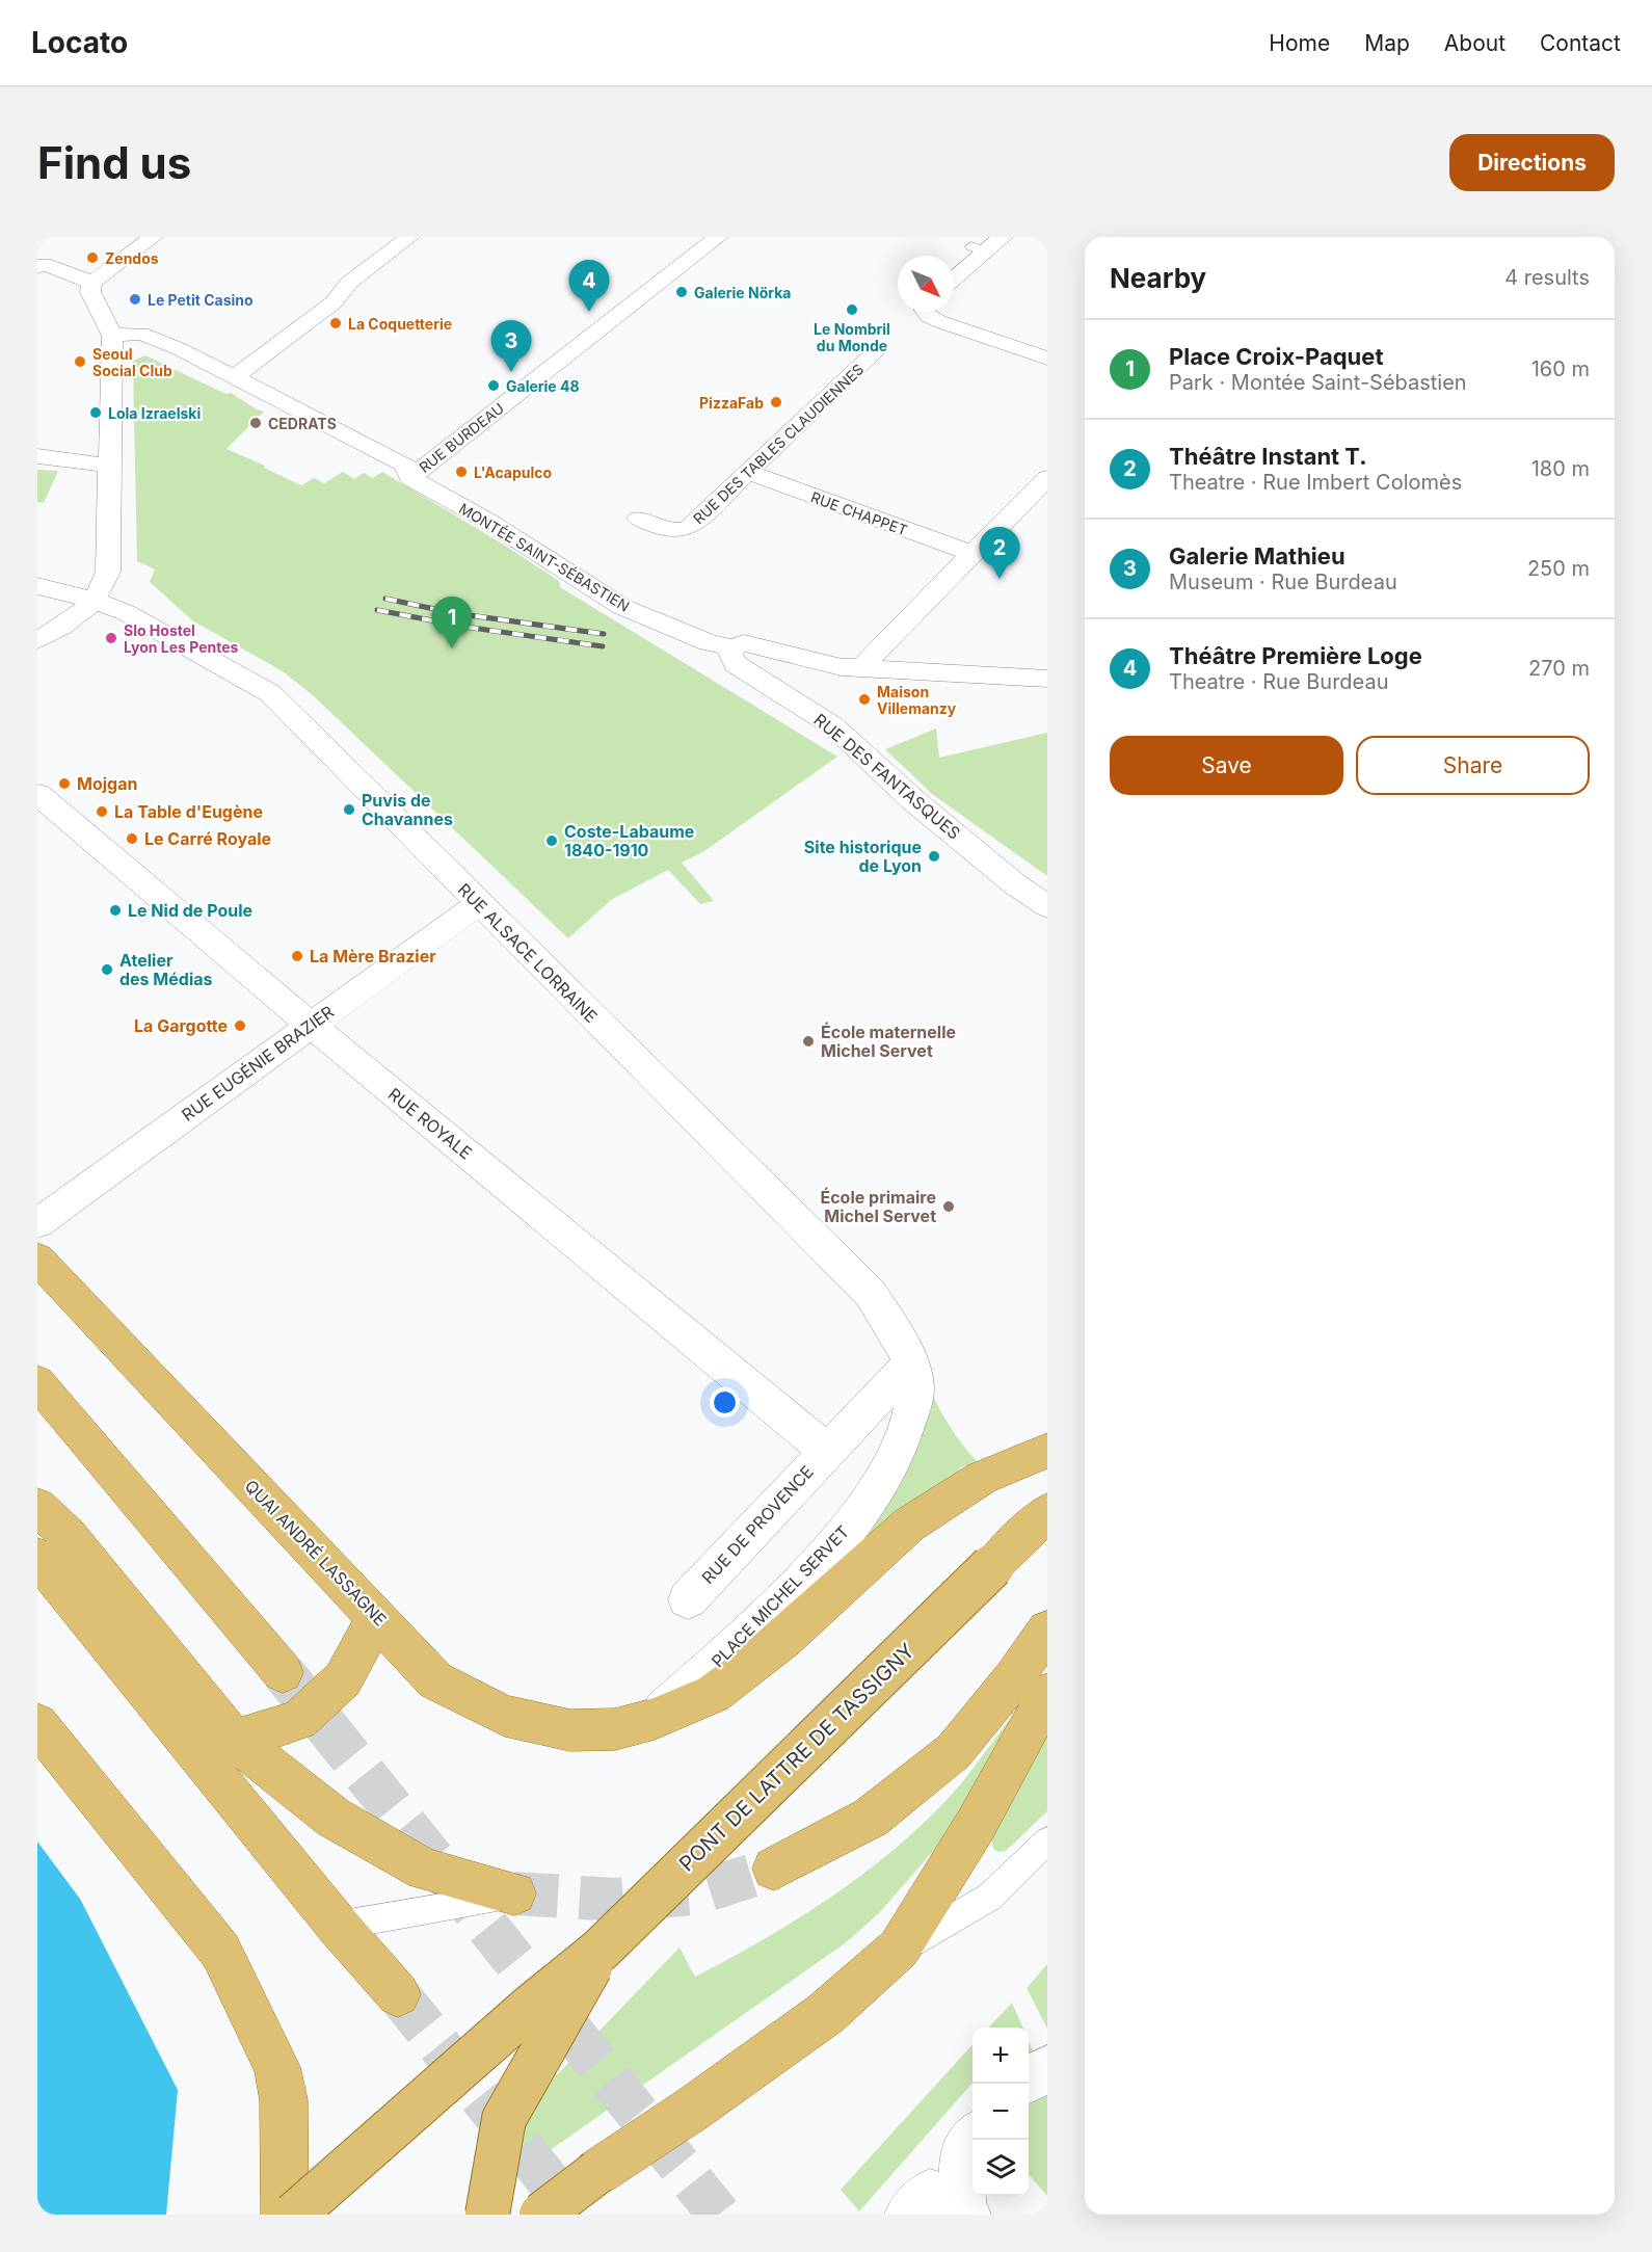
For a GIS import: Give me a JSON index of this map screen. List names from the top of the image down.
{
  "streets": {
    "main road": ["QUAI ANDRÉ LASSAGNE", "PONT DE LATTRE DE TASSIGNY"],
    "street": [
      "RUE BURDEAU",
      "RUE DES TABLES CLAUDIENNES",
      "RUE CHAPPET",
      "MONTÉE SAINT-SÉBASTIEN",
      "RUE DES FANTASQUES",
      "RUE ALSACE LORRAINE",
      "RUE EUGÉNIE BRAZIER",
      "RUE ROYALE",
      "RUE DE PROVENCE",
      "PLACE MICHEL SERVET"
    ]
  },
  "crossings": [
    ["RUE BURDEAU", "MONTÉE SAINT-SÉBASTIEN"],
    ["RUE DES TABLES CLAUDIENNES", "RUE CHAPPET"],
    ["MONTÉE SAINT-SÉBASTIEN", "RUE DES FANTASQUES"],
    ["RUE ALSACE LORRAINE", "RUE EUGÉNIE BRAZIER"],
    ["RUE ALSACE LORRAINE", "PLACE MICHEL SERVET"],
    ["RUE EUGÉNIE BRAZIER", "RUE ROYALE"],
    ["RUE ROYALE", "RUE DE PROVENCE"],
    ["QUAI ANDRÉ LASSAGNE", "PLACE MICHEL SERVET"]
  ],
  "places": [
    "Zendos",
    "Galerie Nörka",
    "Le Petit Casino",
    "Le Nombril du Monde",
    "La Coquetterie",
    "Seoul Social Club",
    "Galerie 48",
    "PizzaFab",
    "Lola Izraelski",
    "CEDRATS",
    "L'Acapulco",
    "Slo Hostel Lyon Les Pentes",
    "Maison Villemanzy",
    "Mojgan",
    "Puvis de Chavannes",
    "La Table d'Eugène",
    "Le Carré Royale",
    "Coste-Labaume 1840-1910",
    "Site historique de Lyon",
    "Le Nid de Poule",
    "La Mère Brazier",
    "Atelier des Médias",
    "La Gargotte",
    "École maternelle Michel Servet",
    "École primaire Michel Servet"
  ],
  "north": "bottom right",
  "page": {
    "header": "Locato",
    "nav": [
      "Home",
      "Map",
      "About",
      "Contact"
    ],
    "buttons": [
      "Directions",
      ["Save", "Share"]
    ],
    "title": "Find us",
    "heading": ["Nearby", "4 results"],
    "pins": [
      "4",
      "3",
      "2",
      "1"
    ],
    "list": [
      {
        "mark": "1",
        "name": "Place Croix-Paquet",
        "note": "Park · Montée Saint-Sébastien",
        "value": "160 m"
      },
      {
        "mark": "2",
        "name": "Théâtre Instant T.",
        "note": "Theatre · Rue Imbert Colomès",
        "value": "180 m"
      },
      {
        "mark": "3",
        "name": "Galerie Mathieu",
        "note": "Museum · Rue Burdeau",
        "value": "250 m"
      },
      {
        "mark": "4",
        "name": "Théâtre Première Loge",
        "note": "Theatre · Rue Burdeau",
        "value": "270 m"
      }
    ],
    "map_buttons": ["+", "−"]
  }
}
